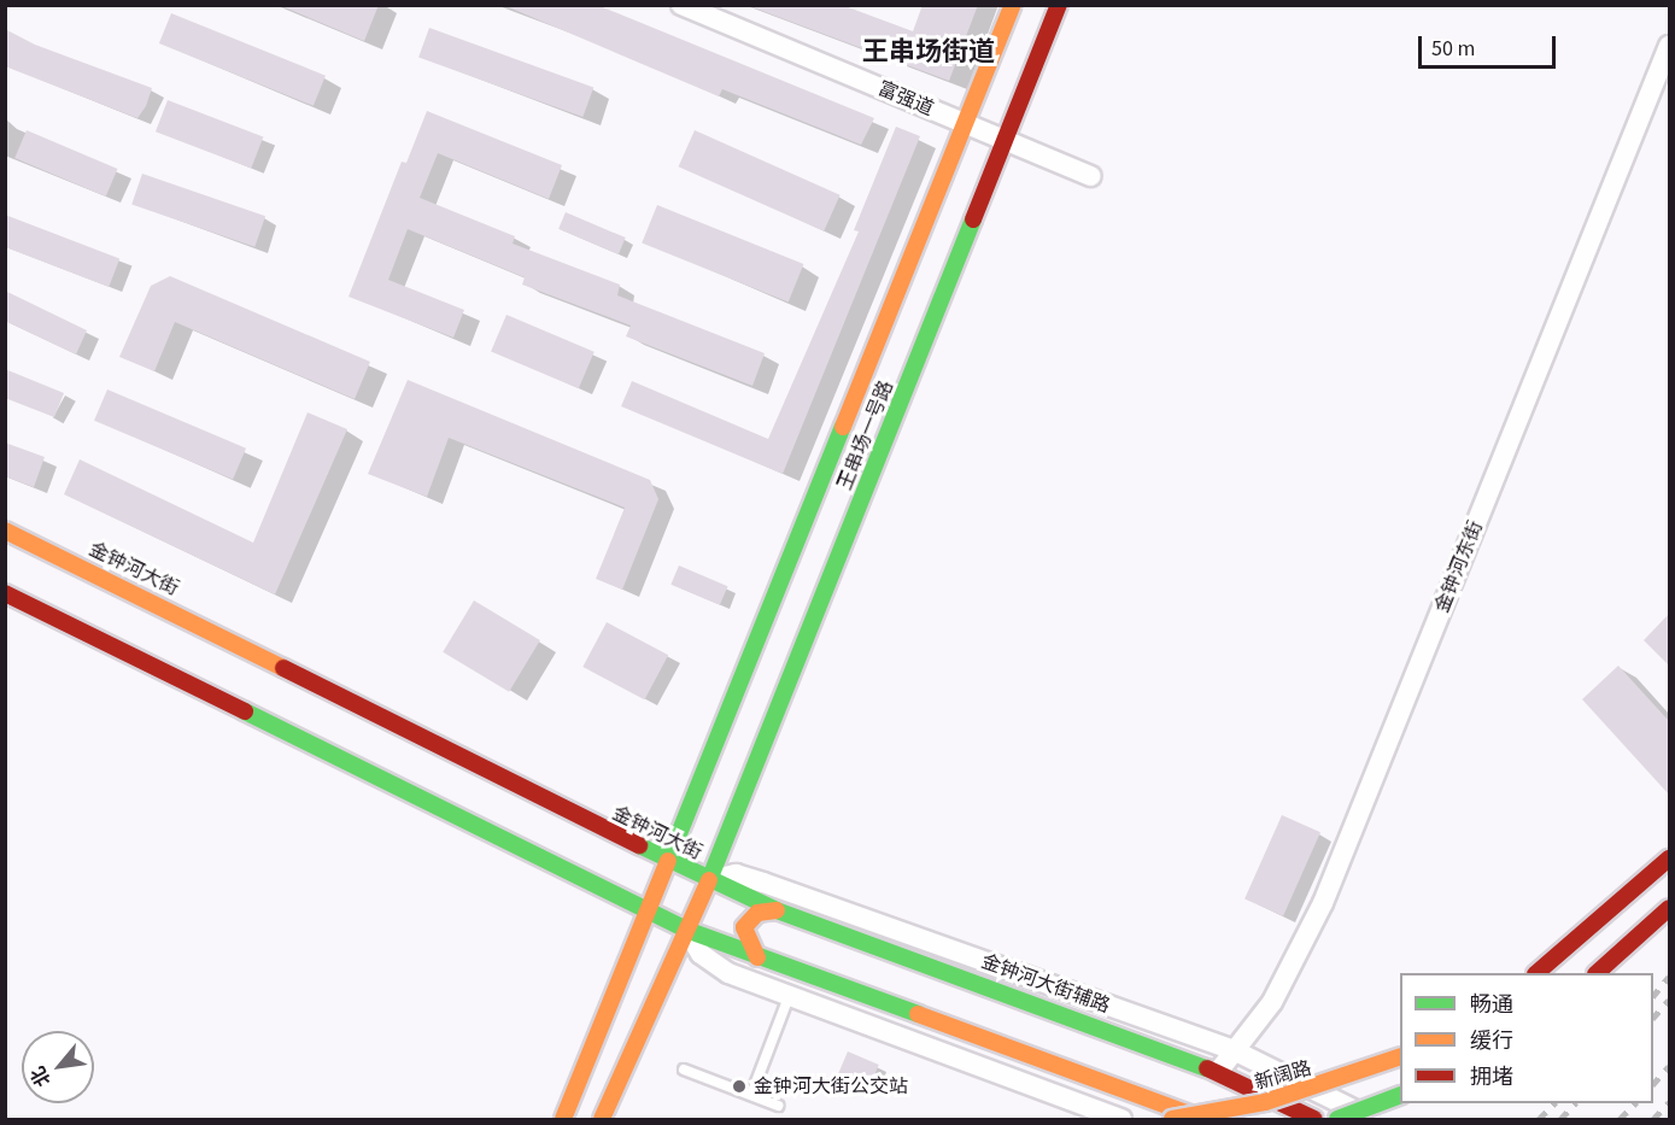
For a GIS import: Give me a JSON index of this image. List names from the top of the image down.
{
  "streets": {
    "main road": ["王串场一号路", "金钟河大街", "新阔路"],
    "street": ["富强道", "金钟河东街", "金钟河大街辅路"]
  },
  "crossings": [
    ["富强道", "王串场一号路"],
    ["王串场一号路", "金钟河大街"],
    ["王串场一号路", "金钟河大街辅路"],
    ["金钟河东街", "金钟河大街"],
    ["金钟河东街", "金钟河大街辅路"],
    ["金钟河大街", "金钟河大街辅路"]
  ],
  "districts": ["王串场街道"],
  "places": ["金钟河大街公交站"],
  "legend": ["畅通", "缓行", "拥堵"],
  "scale_bar": "50 m",
  "north": "bottom left"
}
